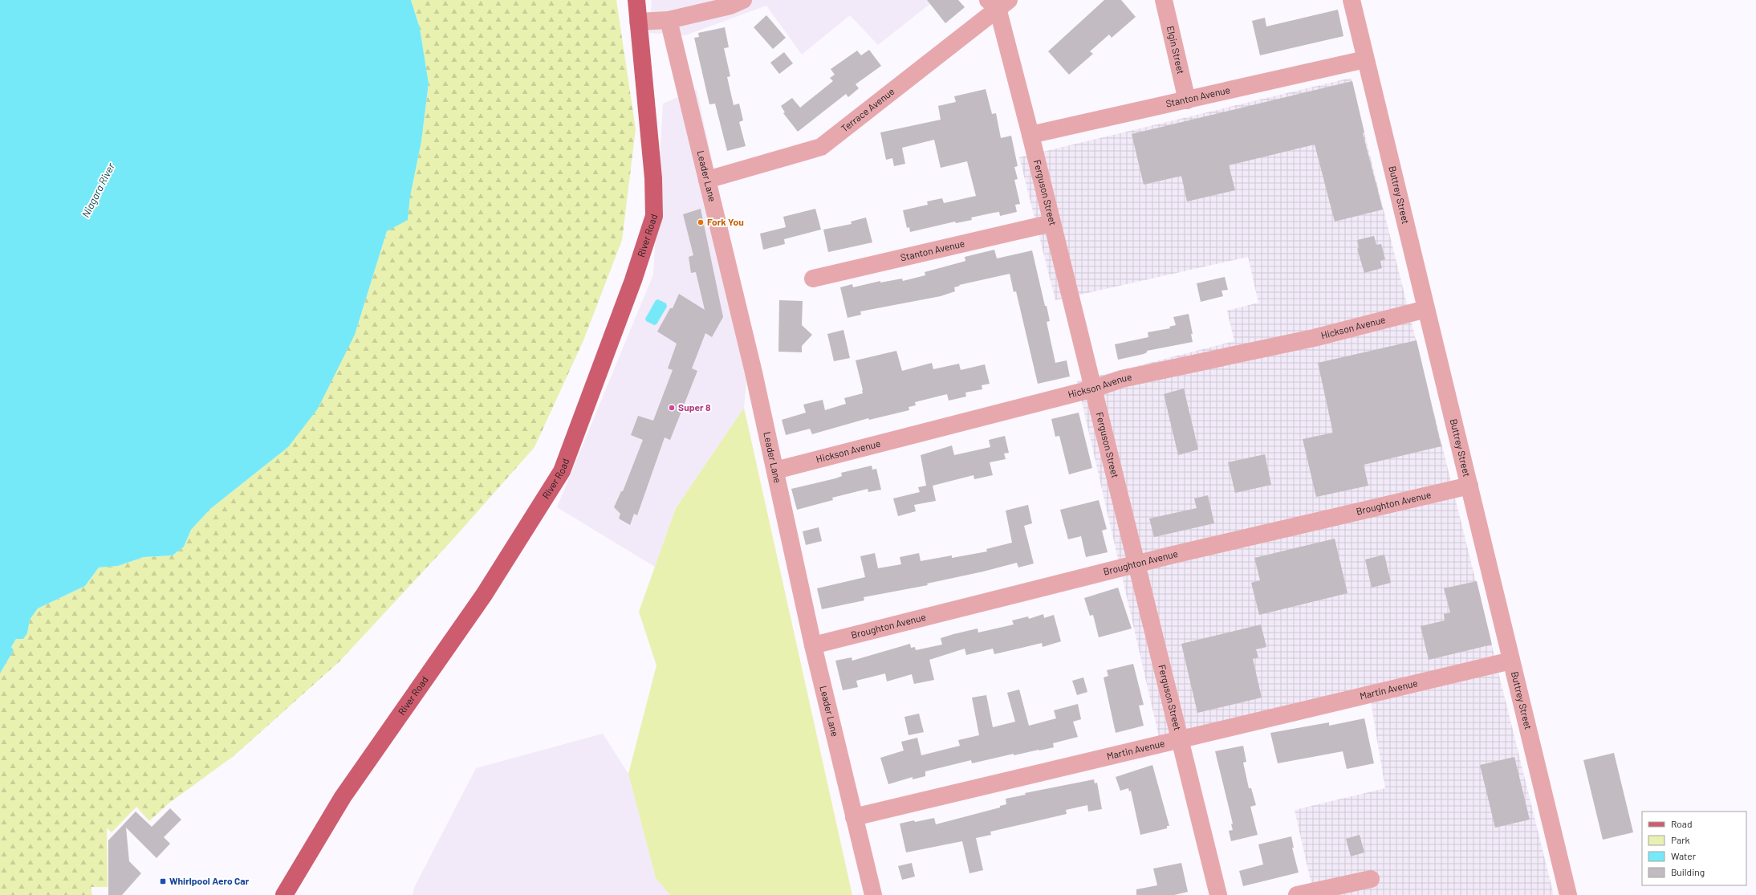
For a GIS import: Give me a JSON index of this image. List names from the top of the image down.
{
  "streets": {
    "main road": ["River Road"],
    "street": [
      "Elgin Street",
      "Stanton Avenue",
      "Terrace Avenue",
      "Leader Lane",
      "Ferguson Street",
      "Buttrey Street",
      "Hickson Avenue",
      "Broughton Avenue",
      "Martin Avenue"
    ]
  },
  "crossings": [
    ["Elgin Street", "Stanton Avenue"],
    ["Stanton Avenue", "Ferguson Street"],
    ["Stanton Avenue", "Buttrey Street"],
    ["Terrace Avenue", "Leader Lane"],
    ["Terrace Avenue", "Ferguson Street"],
    ["Leader Lane", "Hickson Avenue"],
    ["Leader Lane", "Broughton Avenue"],
    ["Leader Lane", "Martin Avenue"],
    ["Ferguson Street", "Hickson Avenue"],
    ["Ferguson Street", "Broughton Avenue"],
    ["Ferguson Street", "Martin Avenue"],
    ["Buttrey Street", "Hickson Avenue"],
    ["Buttrey Street", "Broughton Avenue"],
    ["Buttrey Street", "Martin Avenue"]
  ],
  "water": ["Niagara River"],
  "places": {
    "other": ["Fork You", "Super 8"],
    "transit": ["Whirlpool Aero Car"]
  },
  "legend": [
    "Road",
    "Park",
    "Water",
    "Building"
  ]
}
